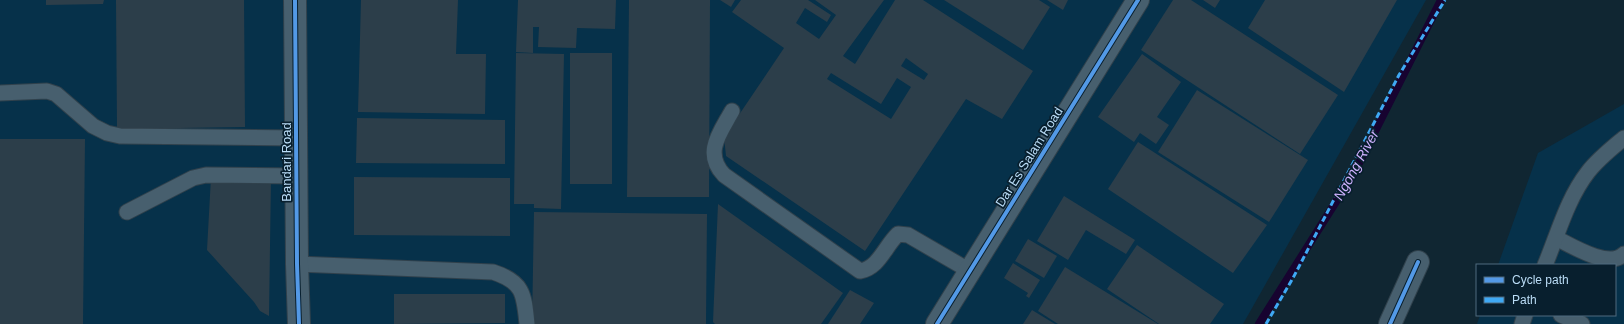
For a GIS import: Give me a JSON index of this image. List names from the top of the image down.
{
  "streets": {
    "street": ["Dar Es Salam Road", "Bandari Road"]
  },
  "water": ["Ngong River"],
  "legend": ["Cycle path", "Path"]
}
